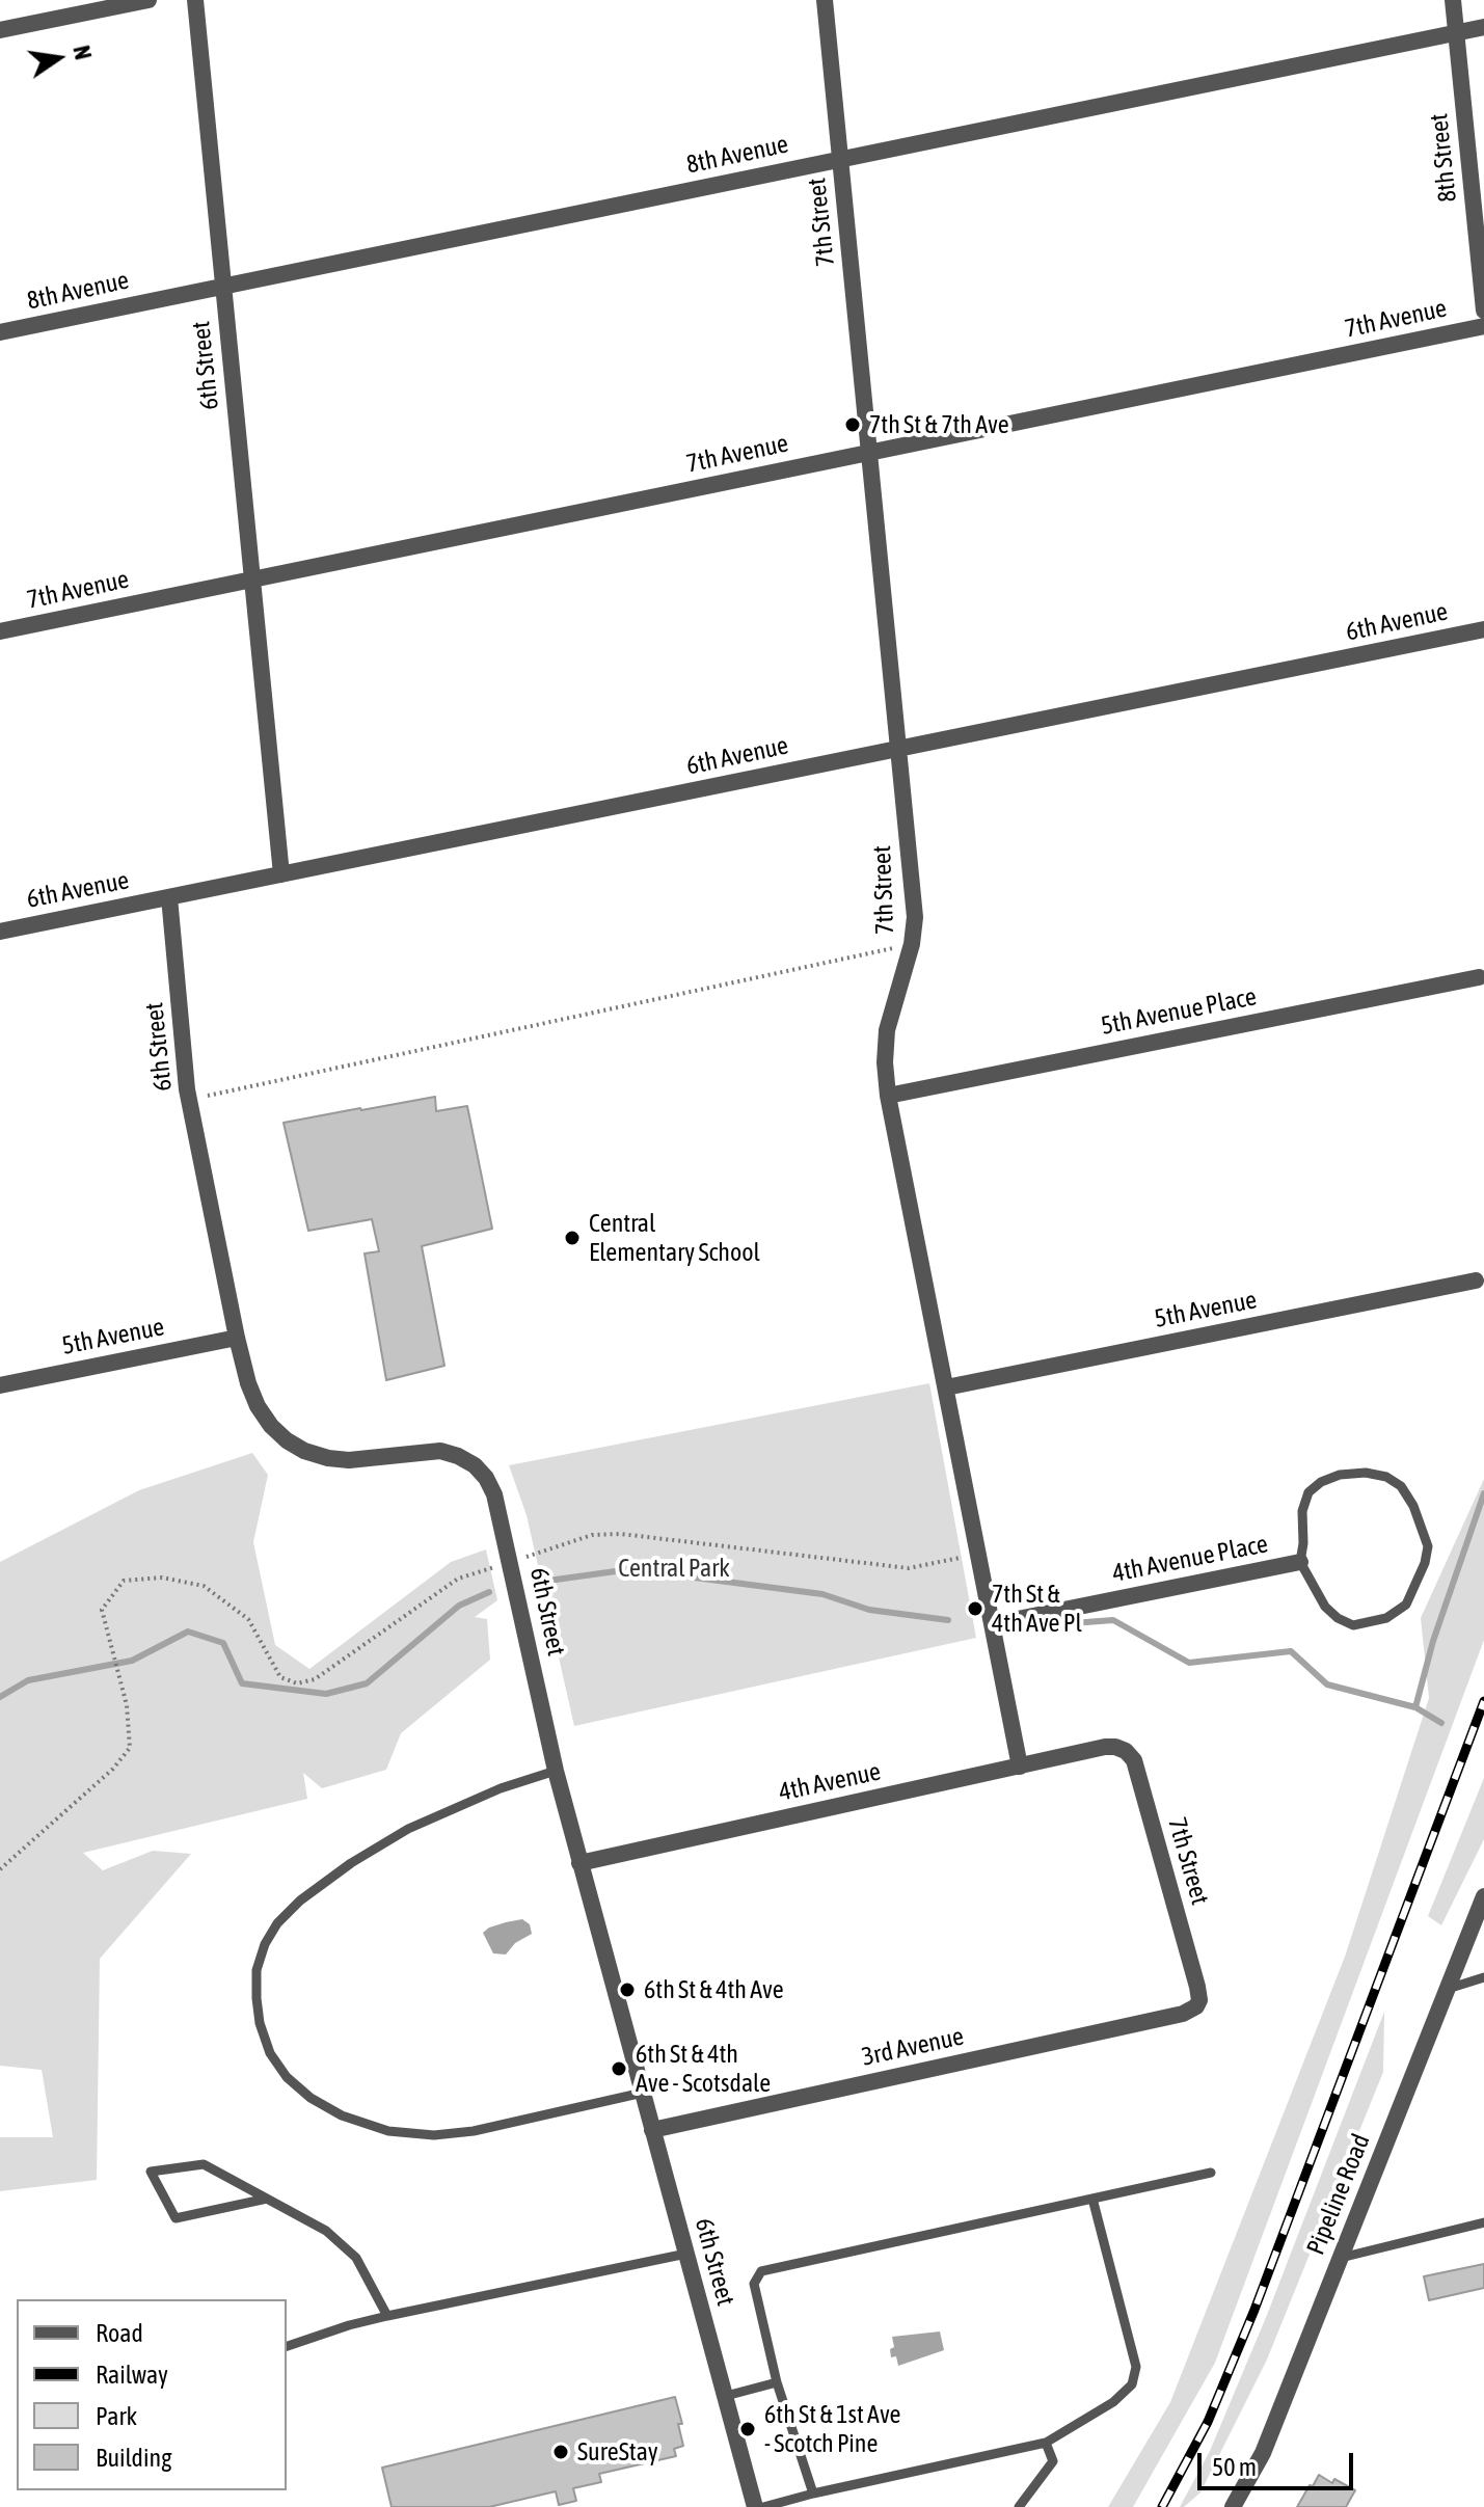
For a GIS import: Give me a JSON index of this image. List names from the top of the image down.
{
  "streets": {
    "street": [
      "8th Avenue",
      "8th Street",
      "7th Street",
      "7th Avenue",
      "6th Street",
      "6th Avenue",
      "5th Avenue Place",
      "5th Avenue",
      "4th Avenue Place",
      "4th Avenue",
      "3rd Avenue",
      "Pipeline Road"
    ]
  },
  "crossings": [
    ["8th Avenue", "8th Street"],
    ["8th Avenue", "7th Street"],
    ["8th Avenue", "6th Street"],
    ["7th Street", "7th Avenue"],
    ["7th Street", "6th Avenue"],
    ["7th Street", "5th Avenue Place"],
    ["7th Street", "5th Avenue"],
    ["7th Street", "4th Avenue Place"],
    ["7th Street", "4th Avenue"],
    ["7th Street", "3rd Avenue"],
    ["7th Avenue", "6th Street"],
    ["6th Street", "6th Avenue"],
    ["6th Street", "5th Avenue"],
    ["6th Street", "4th Avenue"],
    ["6th Street", "3rd Avenue"]
  ],
  "parks": ["Central Park"],
  "places": [
    "7th St & 7th Ave",
    "Central Elementary School",
    "7th St & 4th Ave Pl",
    "6th St & 4th Ave",
    "6th St & 4th Ave - Scotsdale",
    "6th St & 1st Ave - Scotch Pine",
    "SureStay"
  ],
  "legend": [
    "Road",
    "Railway",
    "Park",
    "Building"
  ],
  "scale_bar": "50 m",
  "north": "right"
}
